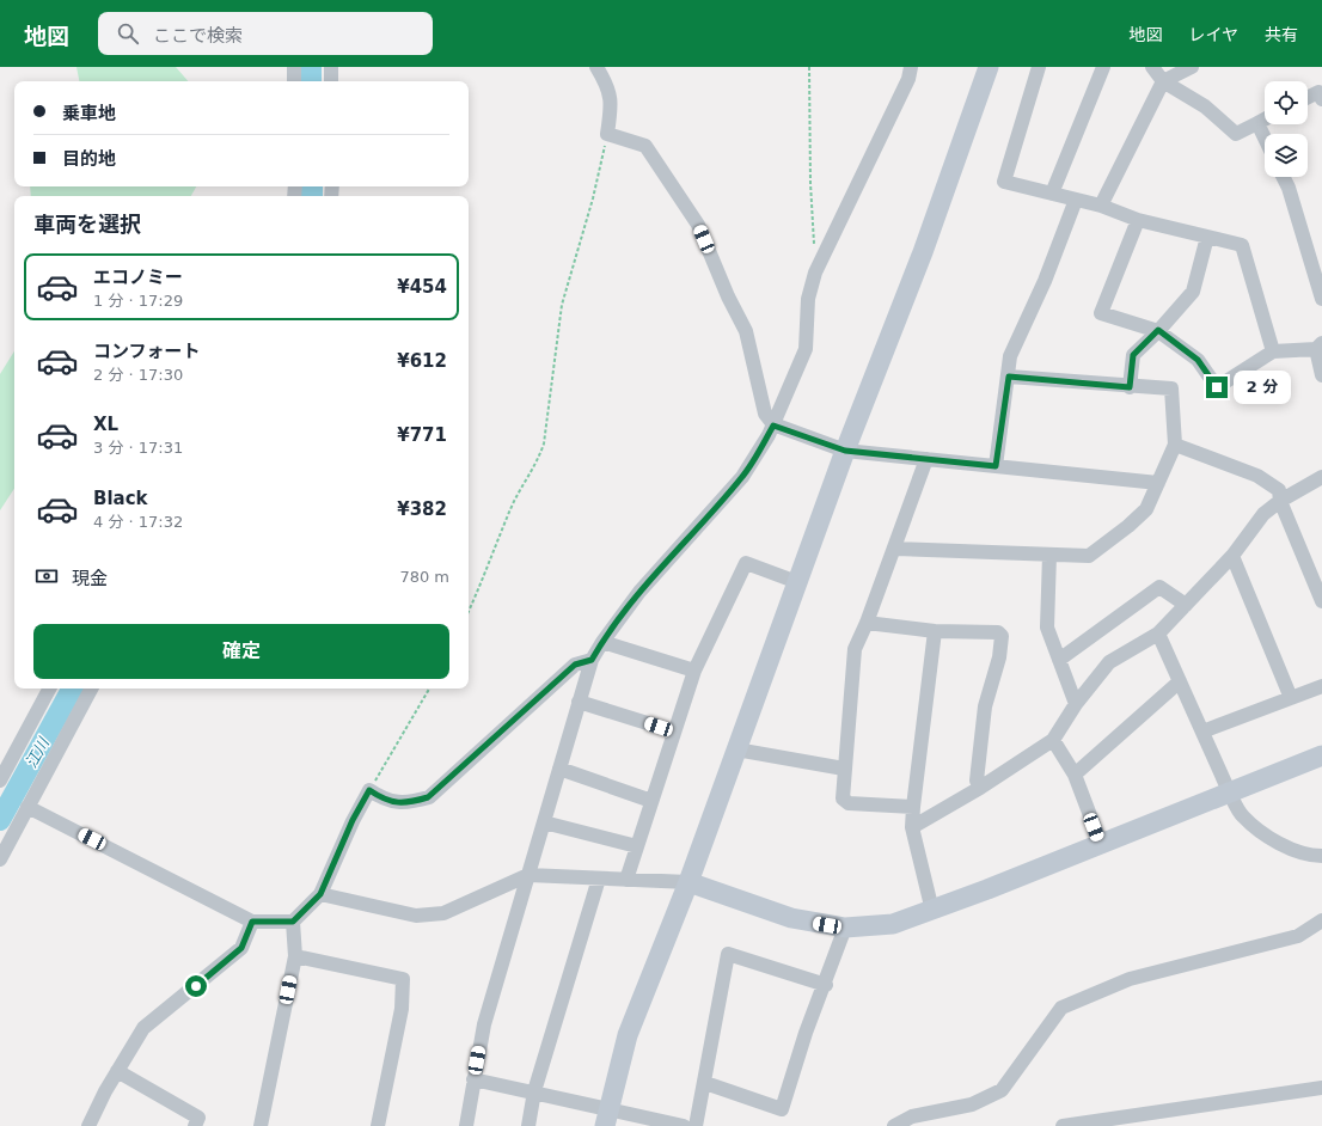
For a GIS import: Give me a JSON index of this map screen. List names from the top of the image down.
{
  "water": ["江川"],
  "page": {
    "header": "地図",
    "search": "ここで検索",
    "nav": ["地図", "レイヤ", "共有"],
    "banner": ["乗車地", "目的地"],
    "heading": "車両を選択",
    "list": [
      {
        "name": "エコノミー",
        "note": "1 分 · 17:29",
        "value": "¥454"
      },
      {
        "name": "コンフォート",
        "note": "2 分 · 17:30",
        "value": "¥612"
      },
      {
        "name": "XL",
        "note": "3 分 · 17:31",
        "value": "¥771"
      },
      {
        "name": "Black",
        "note": "4 分 · 17:32",
        "value": "¥382"
      }
    ],
    "bubble": "2 分",
    "pay": ["現金", "780 m"],
    "buttons": "確定"
  }
}
